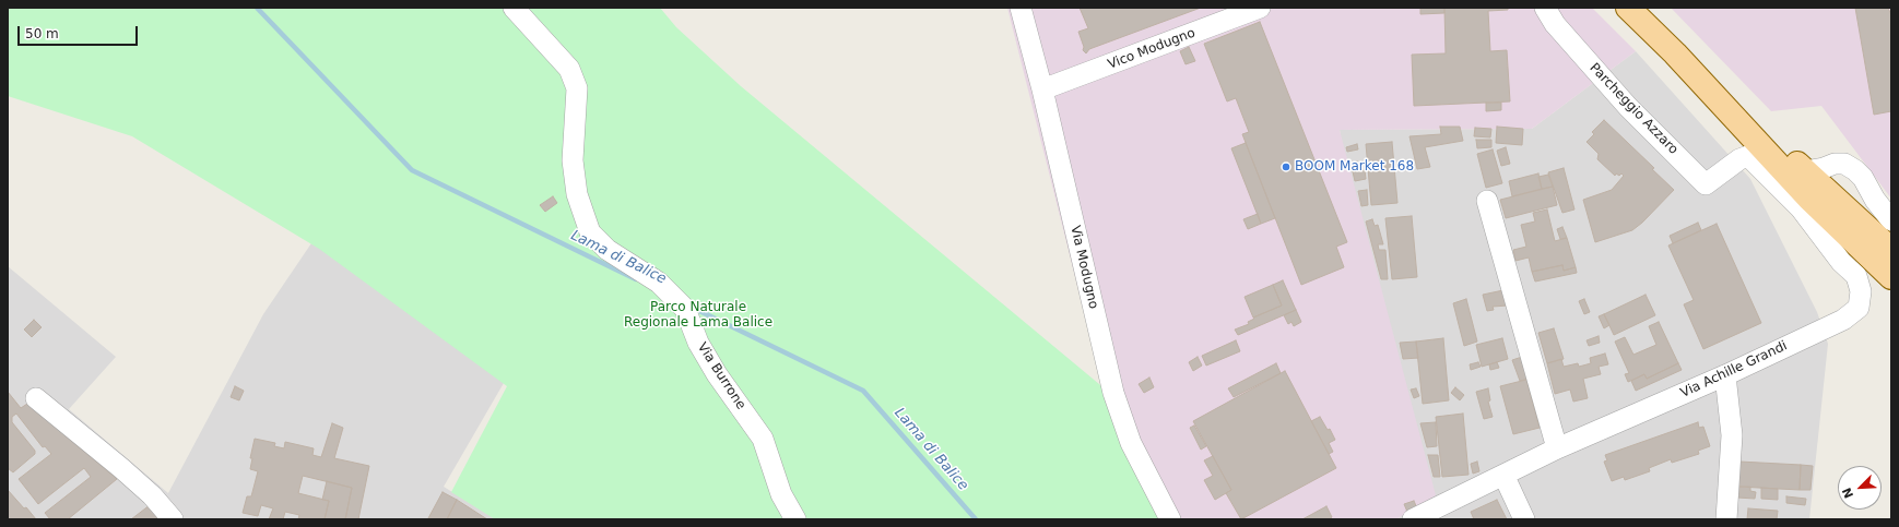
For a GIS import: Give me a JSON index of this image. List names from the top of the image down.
{
  "streets": {
    "street": [
      "Vico Modugno",
      "Parcheggio Azzaro",
      "Via Modugno",
      "Via Achille Grandi",
      "Via Burrone"
    ]
  },
  "crossings": [
    ["Vico Modugno", "Via Modugno"],
    ["Parcheggio Azzaro", "Via Achille Grandi"]
  ],
  "water": ["Lama di Balice"],
  "parks": ["Parco Naturale Regionale Lama Balice"],
  "places": ["BOOM Market 168"],
  "scale_bar": "50 m",
  "north": "bottom left"
}
